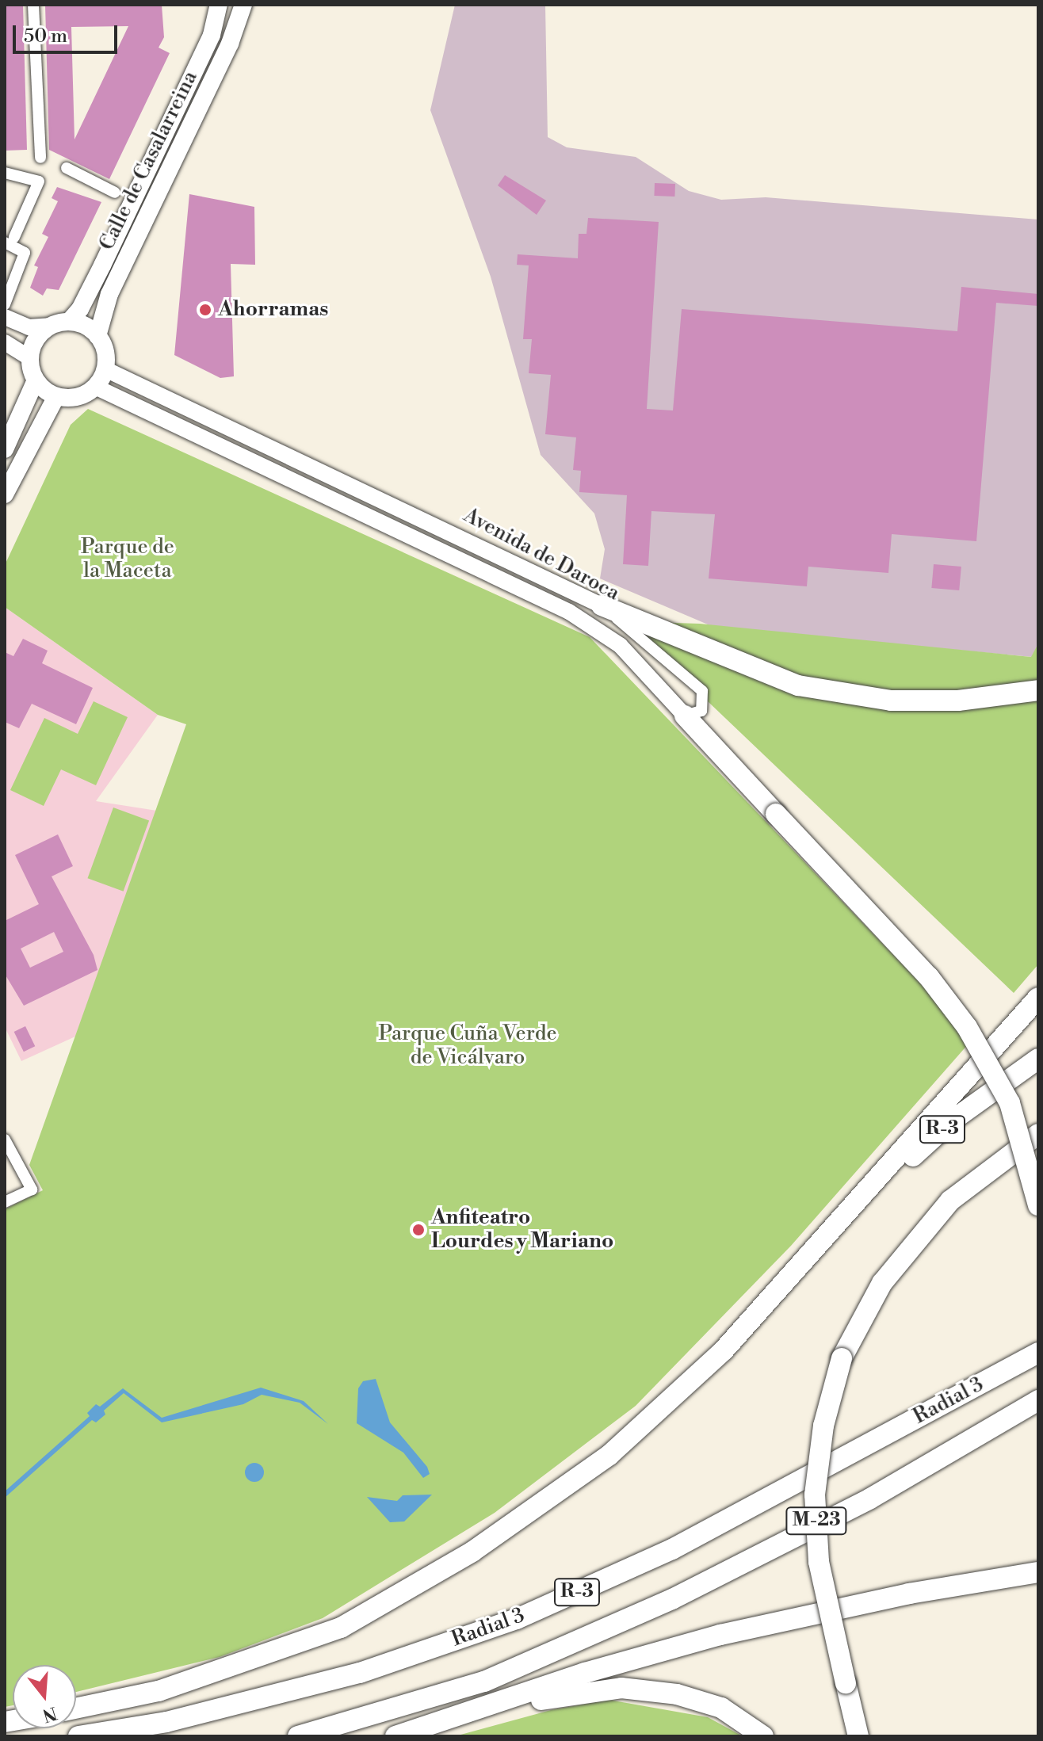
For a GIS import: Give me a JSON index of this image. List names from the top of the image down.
{
  "streets": {
    "highway": ["R-3", "Radial 3", "M-23"],
    "main road": ["Calle de Casalarreina", "Avenida de Daroca"]
  },
  "crossings": [
    ["Calle de Casalarreina", "Avenida de Daroca"]
  ],
  "parks": ["Parque de la Maceta", "Parque Cuña Verde de Vicálvaro"],
  "places": ["Ahorramas", "Anfiteatro Lourdes y Mariano"],
  "scale_bar": "50 m",
  "north": "bottom"
}
